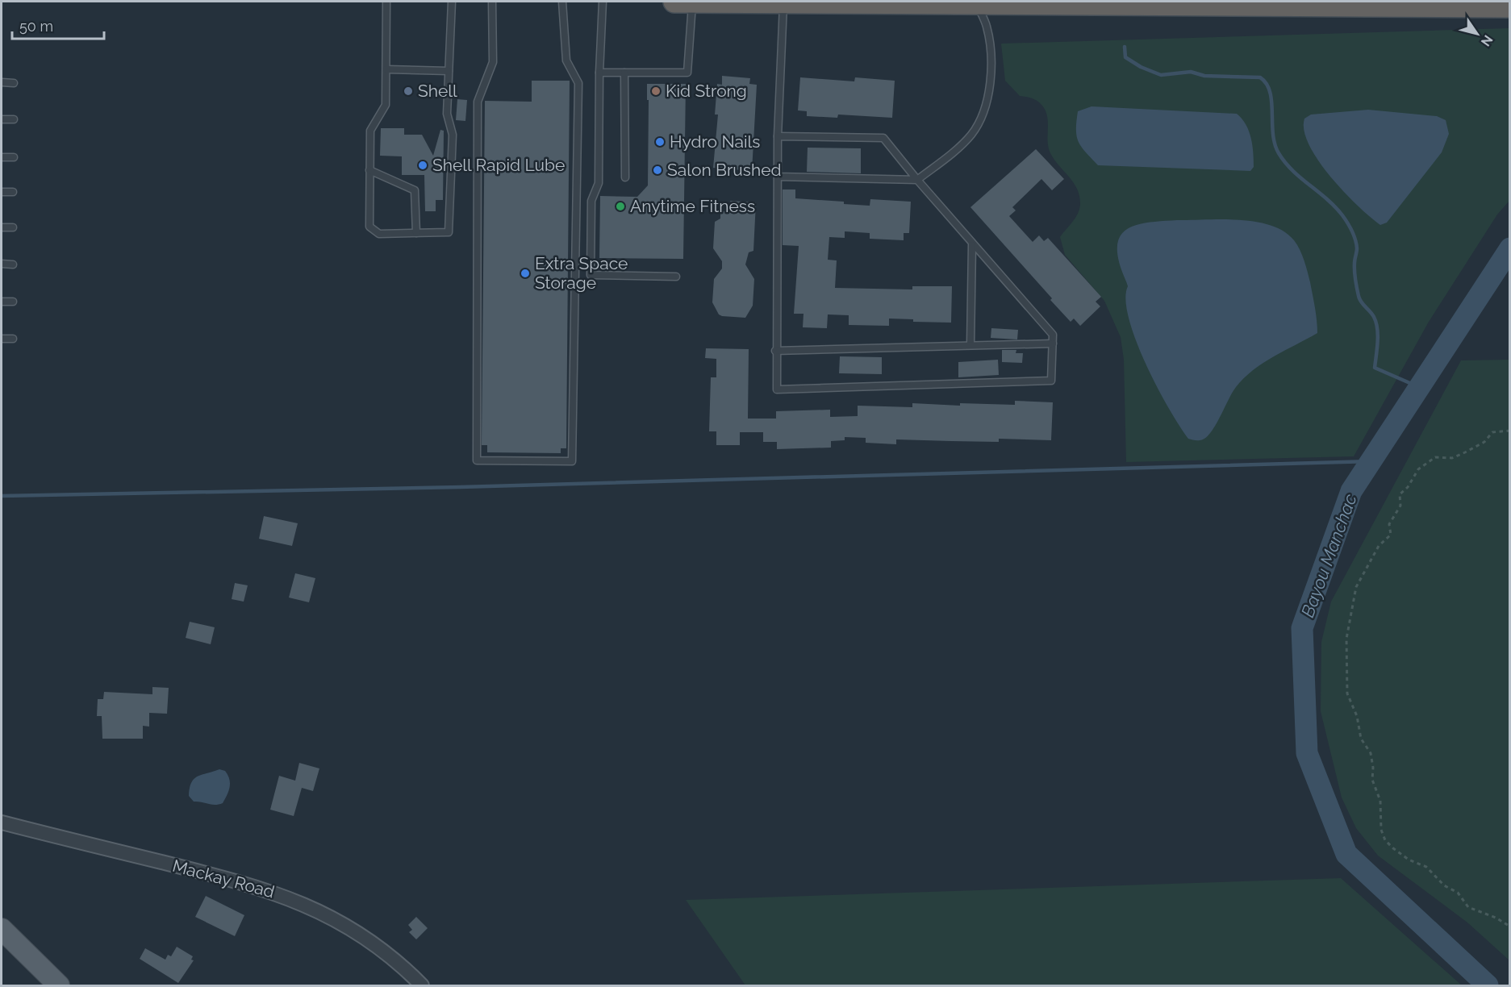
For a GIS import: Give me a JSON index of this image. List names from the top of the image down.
{
  "streets": {
    "street": ["Mackay Road"]
  },
  "water": ["Bayou Manchac"],
  "places": [
    "Shell",
    "Kid Strong",
    "Hydro Nails",
    "Shell Rapid Lube",
    "Salon Brushed",
    "Anytime Fitness",
    "Extra Space Storage"
  ],
  "scale_bar": "50 m",
  "north": "bottom right"
}
